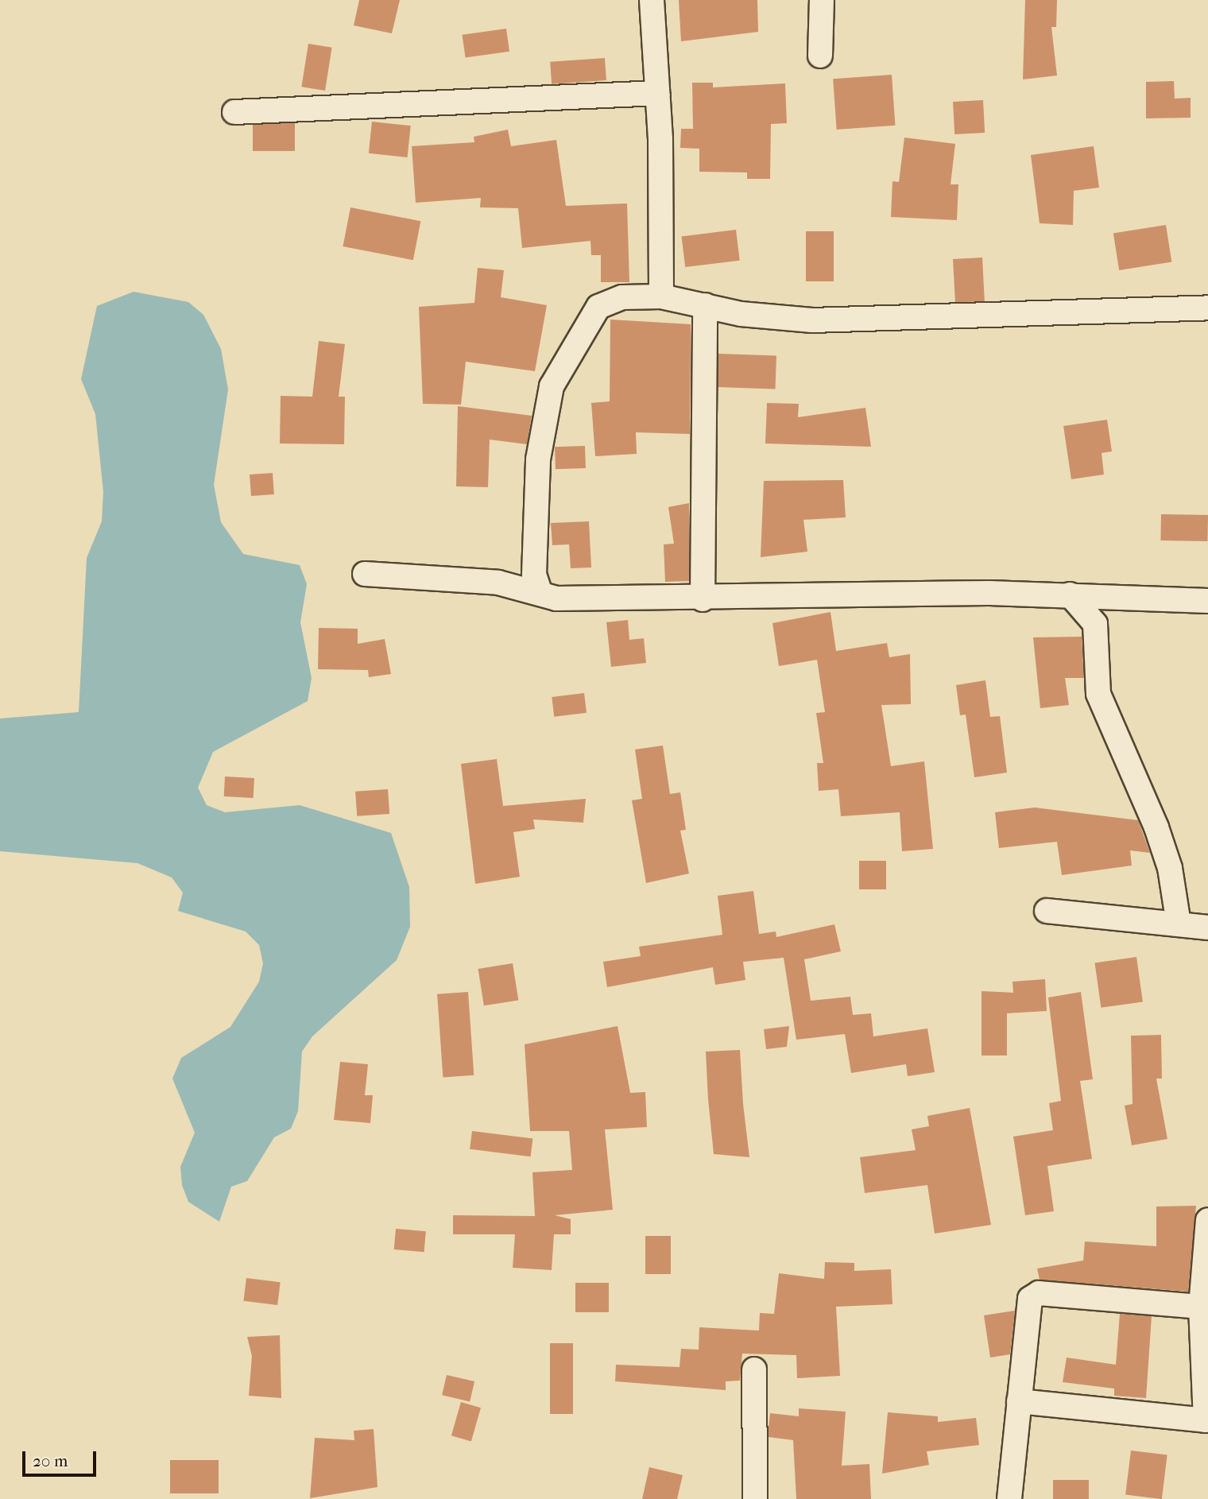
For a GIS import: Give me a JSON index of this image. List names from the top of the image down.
{
  "scale_bar": "20 m"
}
